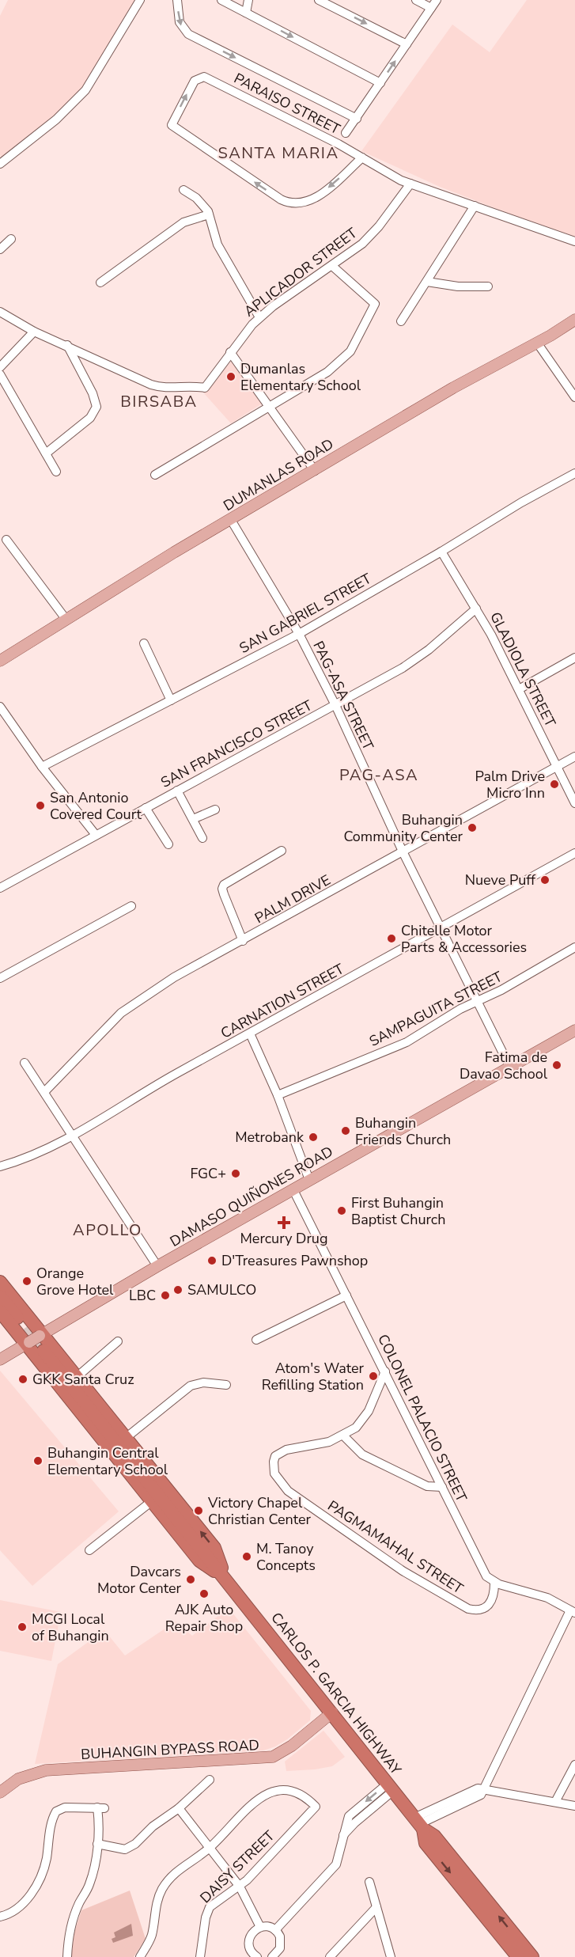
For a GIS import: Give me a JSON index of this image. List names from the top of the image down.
{
  "streets": {
    "highway": ["CARLOS P. GARCIA HIGHWAY"],
    "main road": ["DUMANLAS ROAD", "DAMASO QUIÑONES ROAD", "BUHANGIN BYPASS ROAD"],
    "street": [
      "PARAISO STREET",
      "APLICADOR STREET",
      "SAN GABRIEL STREET",
      "GLADIOLA STREET",
      "PAG-ASA STREET",
      "SAN FRANCISCO STREET",
      "PALM DRIVE",
      "CARNATION STREET",
      "SAMPAGUITA STREET",
      "COLONEL PALACIO STREET",
      "PAGMAMAHAL STREET",
      "DAISY STREET"
    ]
  },
  "crossings": [
    ["PARAISO STREET", "APLICADOR STREET"],
    ["DUMANLAS ROAD", "PAG-ASA STREET"],
    ["SAN GABRIEL STREET", "GLADIOLA STREET"],
    ["SAN GABRIEL STREET", "PAG-ASA STREET"],
    ["GLADIOLA STREET", "SAN FRANCISCO STREET"],
    ["GLADIOLA STREET", "PALM DRIVE"],
    ["PAG-ASA STREET", "SAN FRANCISCO STREET"],
    ["PAG-ASA STREET", "PALM DRIVE"],
    ["PAG-ASA STREET", "CARNATION STREET"],
    ["PAG-ASA STREET", "SAMPAGUITA STREET"],
    ["PAG-ASA STREET", "DAMASO QUIÑONES ROAD"],
    ["DAMASO QUIÑONES ROAD", "COLONEL PALACIO STREET"],
    ["DAMASO QUIÑONES ROAD", "CARLOS P. GARCIA HIGHWAY"],
    ["COLONEL PALACIO STREET", "PAGMAMAHAL STREET"],
    ["CARLOS P. GARCIA HIGHWAY", "BUHANGIN BYPASS ROAD"]
  ],
  "districts": [
    "SANTA MARIA",
    "BIRSABA",
    "PAG-ASA",
    "APOLLO"
  ],
  "places": {
    "other": [
      "Dumanlas Elementary School",
      "Palm Drive Micro Inn",
      "San Antonio Covered Court",
      "Buhangin Community Center",
      "Nueve Puff",
      "Chitelle Motor Parts & Accessories",
      "Fatima de Davao School",
      "Buhangin Friends Church",
      "Metrobank",
      "FGC+",
      "First Buhangin Baptist Church",
      "D'Treasures Pawnshop",
      "Orange Grove Hotel",
      "SAMULCO",
      "LBC",
      "Atom's Water Refilling Station",
      "GKK Santa Cruz",
      "Buhangin Central Elementary School",
      "Victory Chapel Christian Center",
      "M. Tanoy Concepts",
      "Davcars Motor Center",
      "AJK Auto Repair Shop",
      "MCGI Local of Buhangin"
    ],
    "health": ["Mercury Drug"]
  }
}
